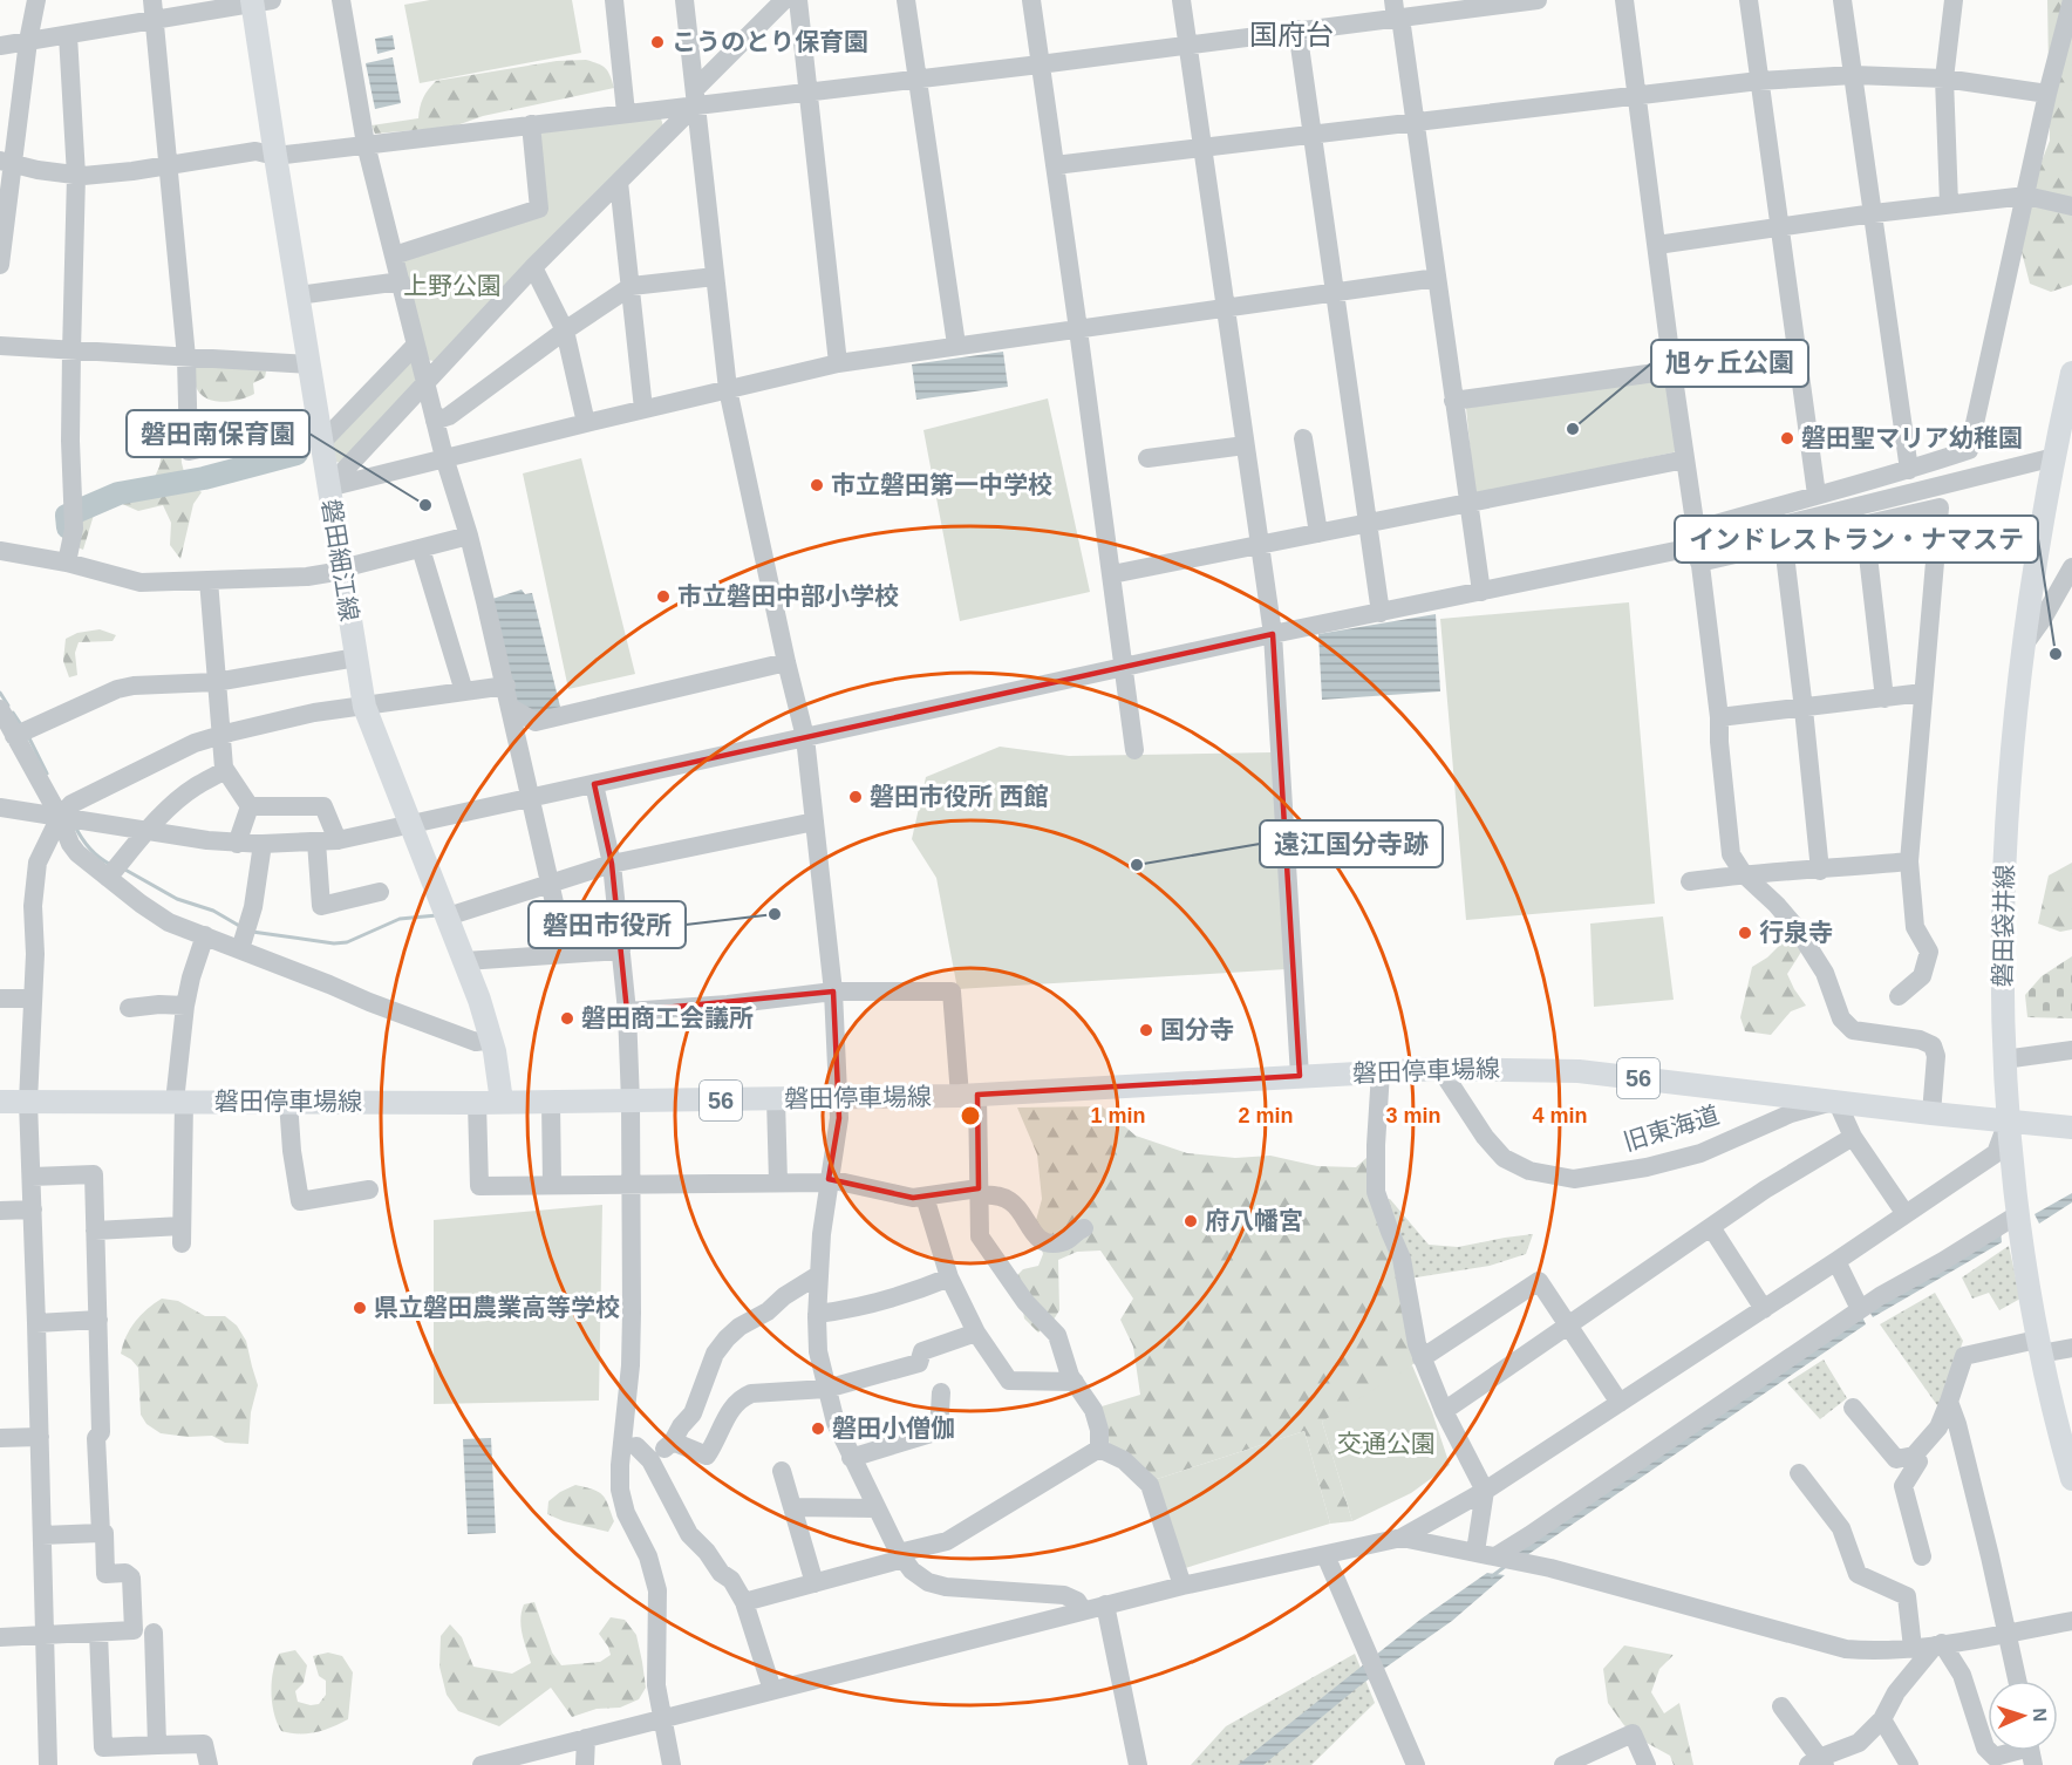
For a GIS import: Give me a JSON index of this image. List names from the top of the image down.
{
  "streets": {
    "main road": [
      "磐田細江線",
      "磐田袋井線",
      "磐田停車場線",
      "56"
    ],
    "street": ["旧東海道"]
  },
  "crossings": [
    ["磐田細江線", "磐田停車場線"],
    ["磐田袋井線", "磐田停車場線"],
    ["磐田停車場線", "旧東海道"]
  ],
  "districts": ["国府台"],
  "parks": ["上野公園", "交通公園"],
  "places": [
    "こうのとり保育園",
    "旭ヶ丘公園",
    "磐田聖マリア幼稚園",
    "市立磐田第一中学校",
    "磐田南保育園",
    "市立磐田中部小学校",
    "インドレストラン・ナマステ",
    "磐田市役所 西館",
    "遠江国分寺跡",
    "磐田市役所",
    "行泉寺",
    "磐田商工会議所",
    "国分寺",
    "府八幡宮",
    "県立磐田農業高等学校",
    "磐田小僧伽"
  ],
  "north": "right",
  "rings": [
    "1 min",
    "2 min",
    "3 min",
    "4 min"
  ]
}
